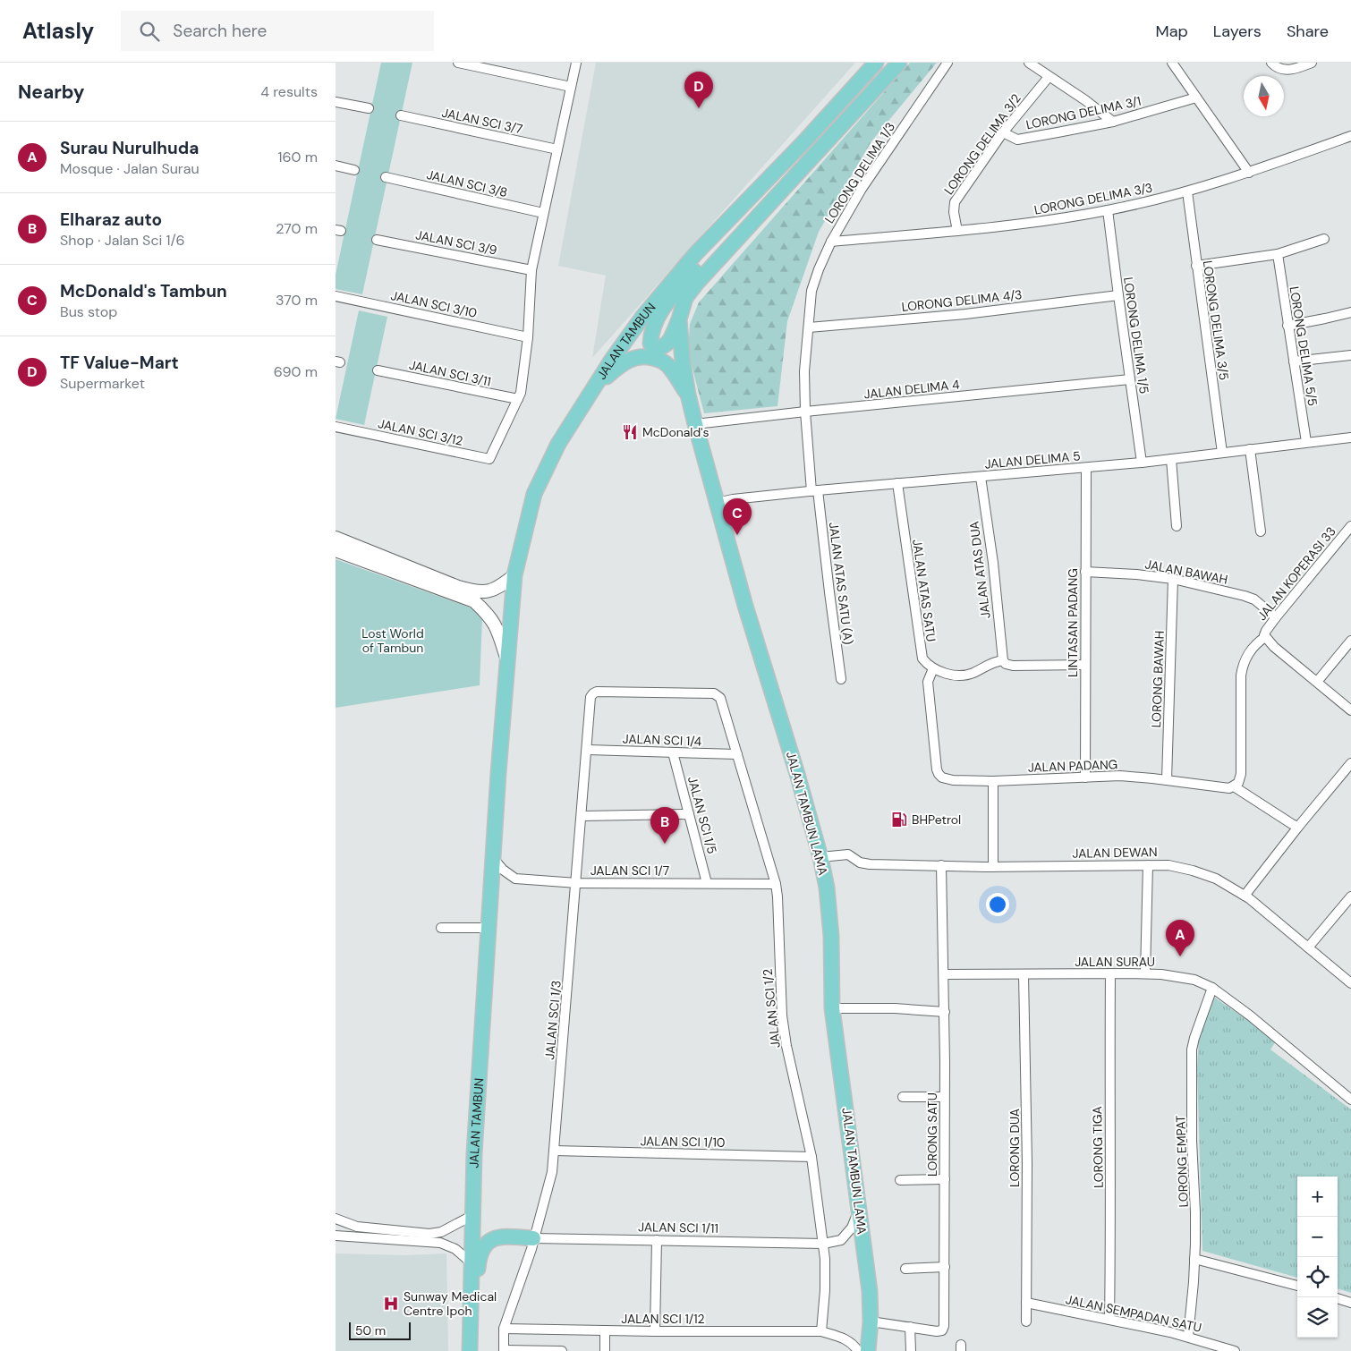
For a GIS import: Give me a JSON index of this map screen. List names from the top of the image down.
{
  "streets": {
    "main road": ["JALAN TAMBUN", "JALAN TAMBUN LAMA"],
    "street": [
      "LORONG DELIMA 3/1",
      "JALAN SCI 3/7",
      "LORONG DELIMA 3/2",
      "LORONG DELIMA 1/3",
      "JALAN SCI 3/8",
      "LORONG DELIMA 3/3",
      "JALAN SCI 3/9",
      "LORONG DELIMA 4/3",
      "JALAN SCI 3/10",
      "LORONG DELIMA 3/5",
      "LORONG DELIMA 1/5",
      "LORONG DELIMA 5/5",
      "JALAN SCI 3/11",
      "JALAN DELIMA 4",
      "JALAN SCI 3/12",
      "JALAN DELIMA 5",
      "JALAN ATAS DUA",
      "JALAN BAWAH",
      "JALAN KOPERASI 33",
      "JALAN ATAS SATU (A)",
      "JALAN ATAS SATU",
      "LINTASAN PADANG",
      "LORONG BAWAH",
      "JALAN SCI 1/4",
      "JALAN PADANG",
      "JALAN SCI 1/5",
      "JALAN DEWAN",
      "JALAN SCI 1/7",
      "JALAN SURAU",
      "JALAN SCI 1/2",
      "JALAN SCI 1/3",
      "LORONG SATU",
      "JALAN SCI 1/10",
      "LORONG TIGA",
      "LORONG DUA",
      "LORONG EMPAT",
      "JALAN SCI 1/11",
      "JALAN SEMPADAN SATU",
      "JALAN SCI 1/12"
    ]
  },
  "crossings": [
    ["LORONG DELIMA 3/1", "LORONG DELIMA 3/2"],
    ["LORONG DELIMA 3/2", "LORONG DELIMA 3/3"],
    ["LORONG DELIMA 1/3", "LORONG DELIMA 3/3"],
    ["LORONG DELIMA 1/3", "LORONG DELIMA 4/3"],
    ["LORONG DELIMA 1/3", "JALAN DELIMA 4"],
    ["LORONG DELIMA 1/3", "JALAN DELIMA 5"],
    ["LORONG DELIMA 1/3", "JALAN ATAS SATU (A)"],
    ["LORONG DELIMA 3/3", "LORONG DELIMA 3/5"],
    ["LORONG DELIMA 3/3", "LORONG DELIMA 1/5"],
    ["LORONG DELIMA 4/3", "LORONG DELIMA 1/5"],
    ["LORONG DELIMA 3/5", "JALAN DELIMA 5"],
    ["LORONG DELIMA 1/5", "JALAN DELIMA 4"],
    ["LORONG DELIMA 1/5", "JALAN DELIMA 5"],
    ["JALAN TAMBUN", "JALAN SCI 1/7"],
    ["LORONG DELIMA 5/5", "JALAN DELIMA 5"],
    ["JALAN SCI 3/11", "JALAN SCI 3/12"],
    ["JALAN DELIMA 4", "JALAN TAMBUN LAMA"],
    ["JALAN DELIMA 5", "JALAN ATAS DUA"],
    ["JALAN DELIMA 5", "JALAN ATAS SATU (A)"],
    ["JALAN DELIMA 5", "JALAN ATAS SATU"],
    ["JALAN DELIMA 5", "LINTASAN PADANG"],
    ["JALAN DELIMA 5", "JALAN TAMBUN LAMA"],
    ["JALAN BAWAH", "JALAN KOPERASI 33"],
    ["JALAN BAWAH", "LINTASAN PADANG"],
    ["JALAN BAWAH", "LORONG BAWAH"],
    ["JALAN KOPERASI 33", "JALAN PADANG"],
    ["JALAN ATAS SATU", "JALAN PADANG"],
    ["LINTASAN PADANG", "JALAN PADANG"],
    ["LORONG BAWAH", "JALAN PADANG"],
    ["JALAN SCI 1/4", "JALAN SCI 1/5"],
    ["JALAN SCI 1/4", "JALAN SCI 1/2"],
    ["JALAN SCI 1/4", "JALAN SCI 1/3"],
    ["JALAN TAMBUN LAMA", "JALAN DEWAN"],
    ["JALAN TAMBUN LAMA", "LORONG SATU"],
    ["JALAN TAMBUN LAMA", "JALAN SCI 1/11"],
    ["JALAN SCI 1/5", "JALAN SCI 1/7"],
    ["JALAN DEWAN", "LORONG SATU"],
    ["JALAN SCI 1/7", "JALAN SCI 1/2"],
    ["JALAN SCI 1/7", "JALAN SCI 1/3"],
    ["JALAN SURAU", "LORONG SATU"],
    ["JALAN SURAU", "LORONG TIGA"],
    ["JALAN SURAU", "LORONG DUA"],
    ["JALAN SURAU", "LORONG EMPAT"],
    ["JALAN SCI 1/2", "JALAN SCI 1/3"],
    ["JALAN SCI 1/2", "JALAN SCI 1/10"],
    ["JALAN SCI 1/2", "JALAN SCI 1/11"],
    ["JALAN SCI 1/2", "JALAN SCI 1/12"],
    ["JALAN SCI 1/3", "JALAN SCI 1/10"],
    ["JALAN SCI 1/3", "JALAN SCI 1/11"],
    ["JALAN SCI 1/3", "JALAN SCI 1/12"],
    ["LORONG TIGA", "JALAN SEMPADAN SATU"],
    ["LORONG DUA", "JALAN SEMPADAN SATU"],
    ["LORONG EMPAT", "JALAN SEMPADAN SATU"]
  ],
  "parks": ["Lost World of Tambun"],
  "places": {
    "restaurant": ["McDonald's"],
    "fuel station": ["BHPetrol"],
    "hospital": ["Sunway Medical Centre Ipoh"]
  },
  "scale_bar": "50 m",
  "north": "bottom",
  "page": {
    "header": "Atlasly",
    "search": "Search here",
    "nav": ["Map", "Layers", "Share"],
    "heading": ["Nearby", "4 results"],
    "pins": [
      "D",
      "C",
      "B",
      "A"
    ],
    "list": [
      {
        "mark": "A",
        "name": "Surau Nurulhuda",
        "note": "Mosque · Jalan Surau",
        "value": "160 m"
      },
      {
        "mark": "B",
        "name": "Elharaz auto",
        "note": "Shop · Jalan Sci 1/6",
        "value": "270 m"
      },
      {
        "mark": "C",
        "name": "McDonald's Tambun",
        "note": "Bus stop",
        "value": "370 m"
      },
      {
        "mark": "D",
        "name": "TF Value-Mart",
        "note": "Supermarket",
        "value": "690 m"
      }
    ],
    "map_buttons": ["+", "−"],
    "scale": "50 m"
  }
}
